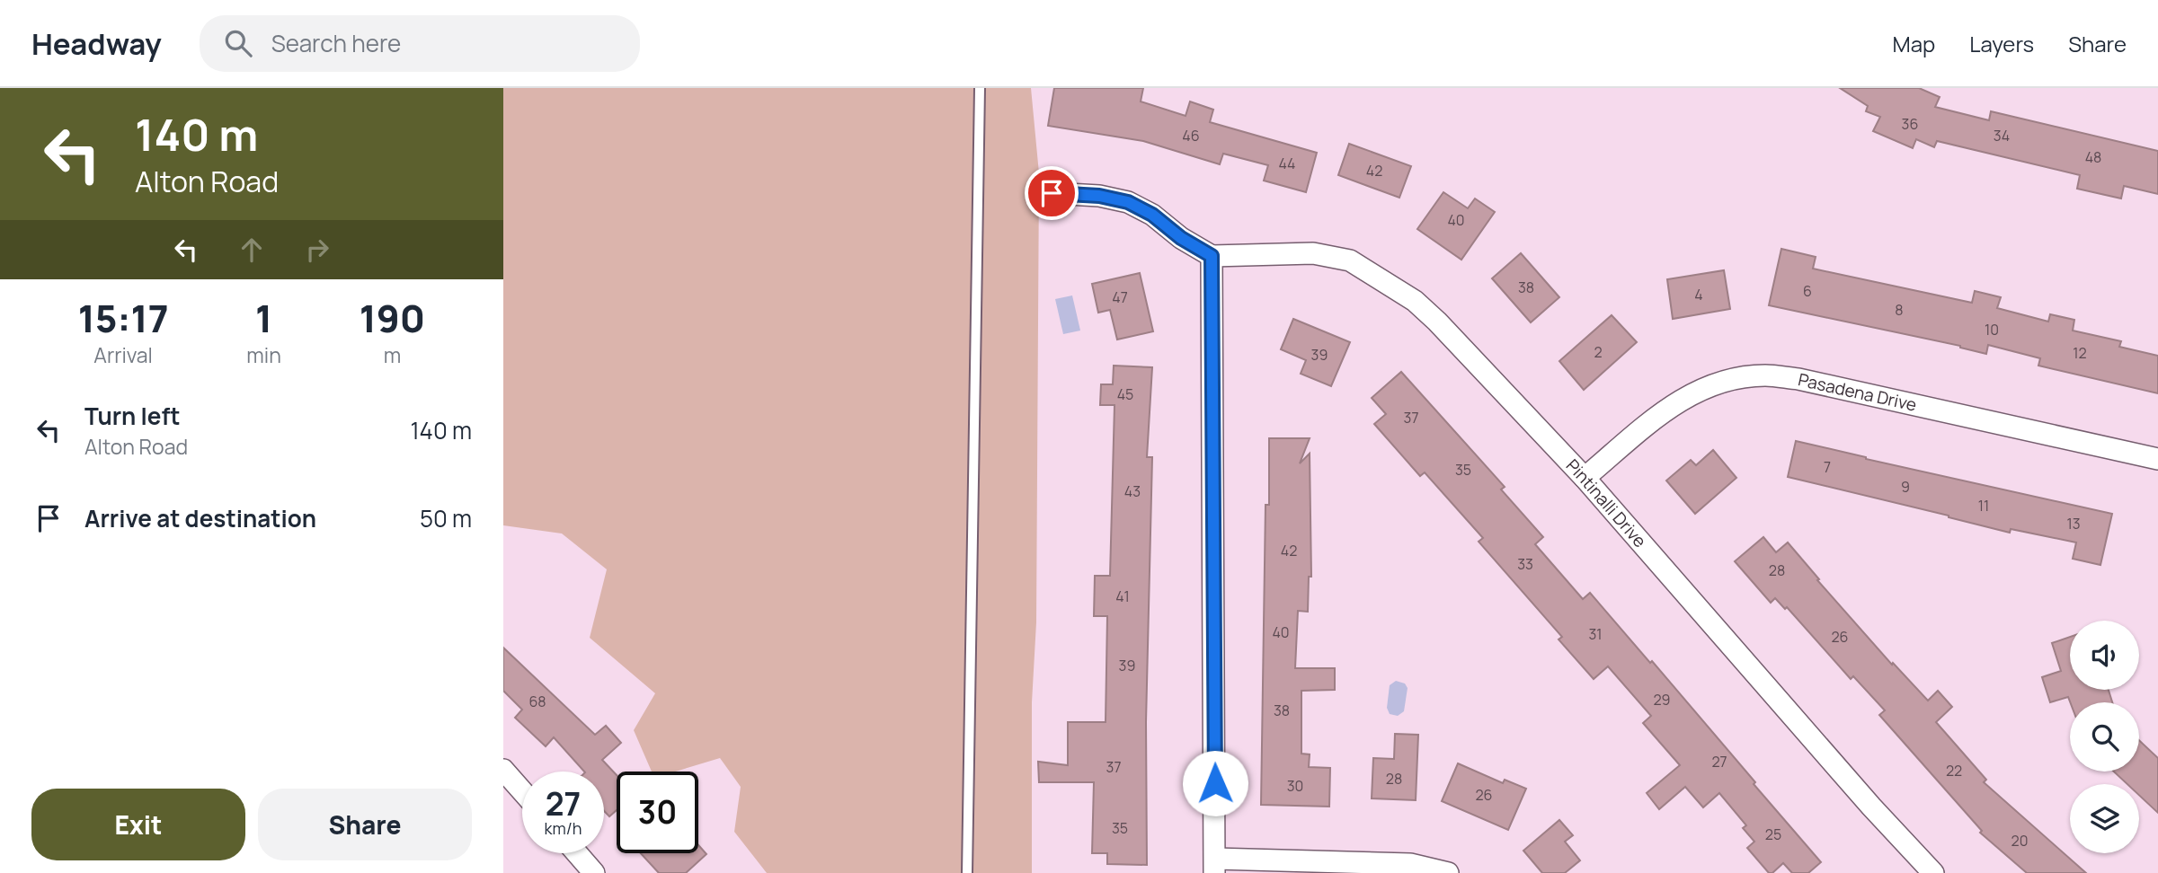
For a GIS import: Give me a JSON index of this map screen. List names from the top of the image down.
{
  "streets": {
    "street": ["Pasadena Drive", "Pintinalli Drive"]
  },
  "crossings": [
    ["Pasadena Drive", "Pintinalli Drive"]
  ],
  "house_numbers": [
    "36",
    "46",
    "34",
    "48",
    "44",
    "42",
    "40",
    "38",
    "6",
    "4",
    "47",
    "8",
    "10",
    "2",
    "12",
    "39",
    "45",
    "37",
    "7",
    "35",
    "9",
    "43",
    "11",
    "13",
    "42",
    "33",
    "28",
    "41",
    "40",
    "31",
    "26",
    "39",
    "29",
    "68",
    "38",
    "27",
    "37",
    "22",
    "28",
    "30",
    "26",
    "35",
    "25",
    "20"
  ],
  "page": {
    "header": "Headway",
    "search": "Search here",
    "nav": ["Map", "Layers", "Share"],
    "turn": ["140 m", "Alton Road"],
    "eta": [
      "15:17",
      "Arrival",
      "1",
      "min",
      "190",
      "m"
    ],
    "list": [
      {
        "name": "Turn left",
        "note": "Alton Road",
        "value": "140 m"
      },
      {
        "name": "Arrive at destination",
        "value": "50 m"
      }
    ],
    "speed": "27 km/h",
    "limit": "30",
    "buttons": ["Exit", "Share"]
  }
}
